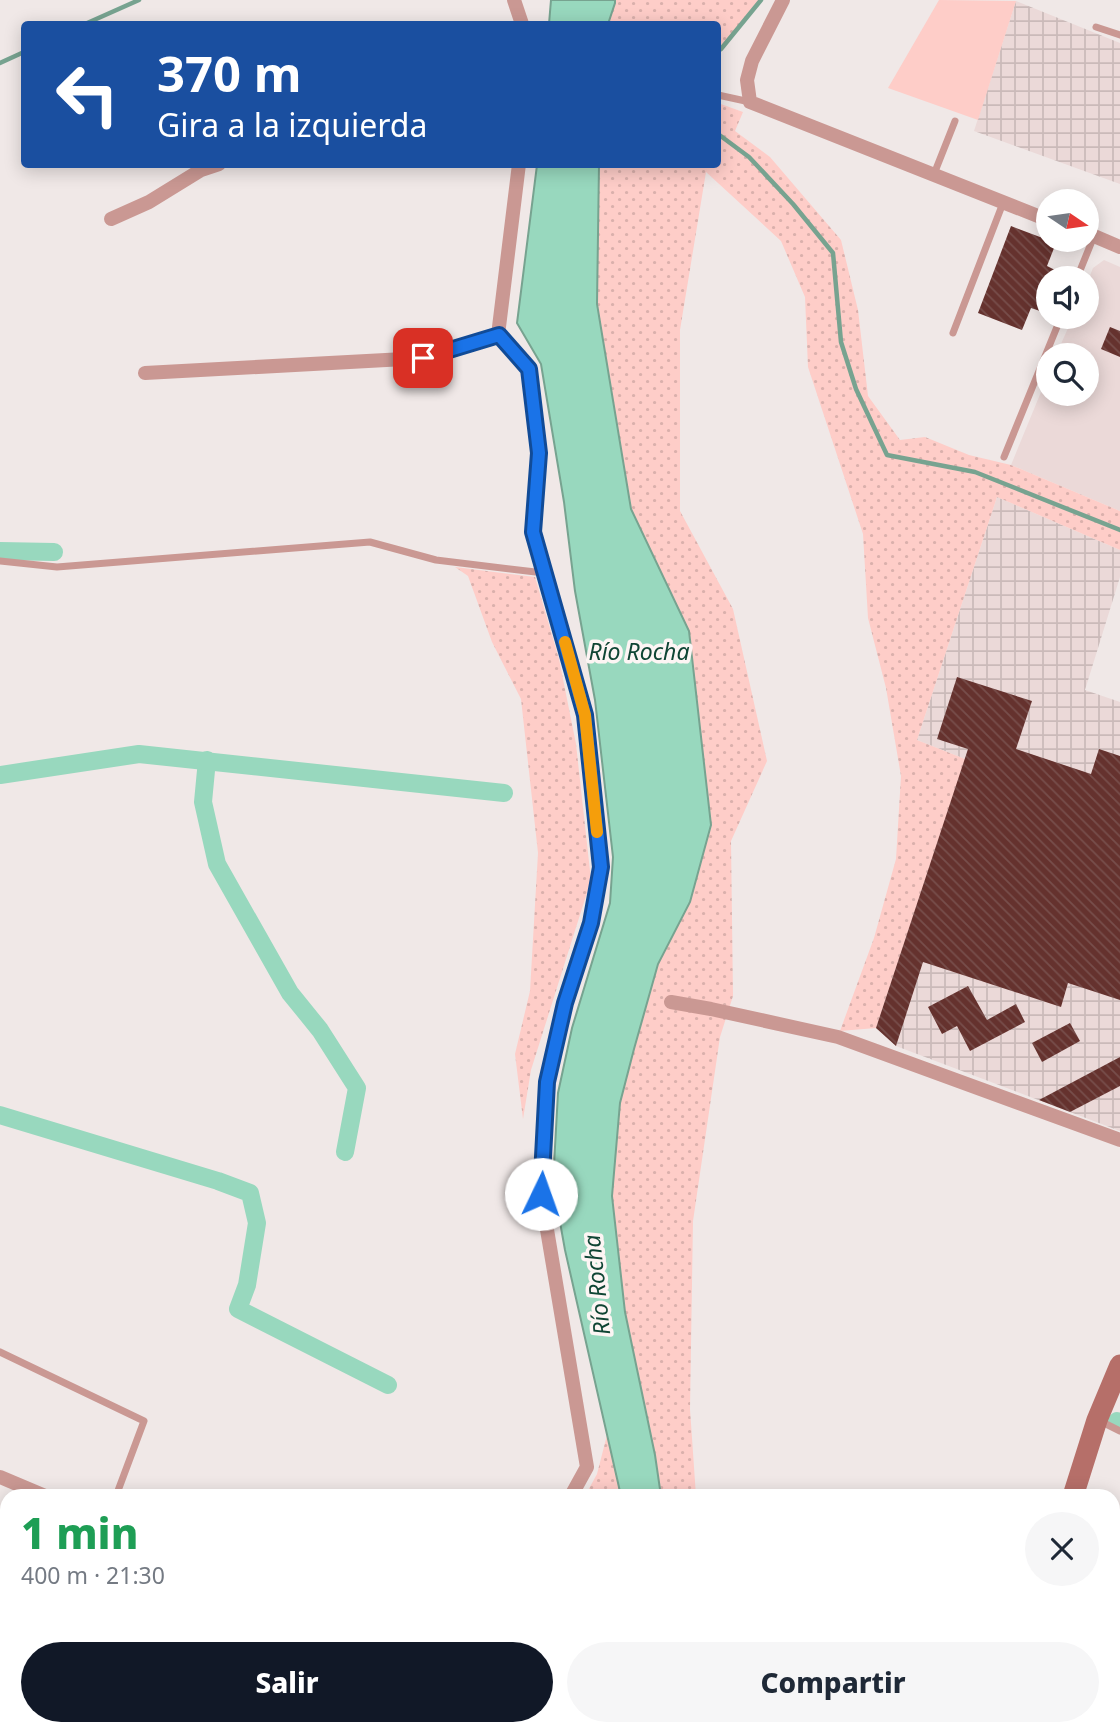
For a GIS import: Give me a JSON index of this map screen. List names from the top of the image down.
{
  "water": ["Río Rocha"],
  "north": "right",
  "page": {
    "turn": ["370 m", "Gira a la izquierda"],
    "heading": ["1 min", "400 m · 21:30"],
    "buttons": ["Salir", "Compartir"]
  }
}
